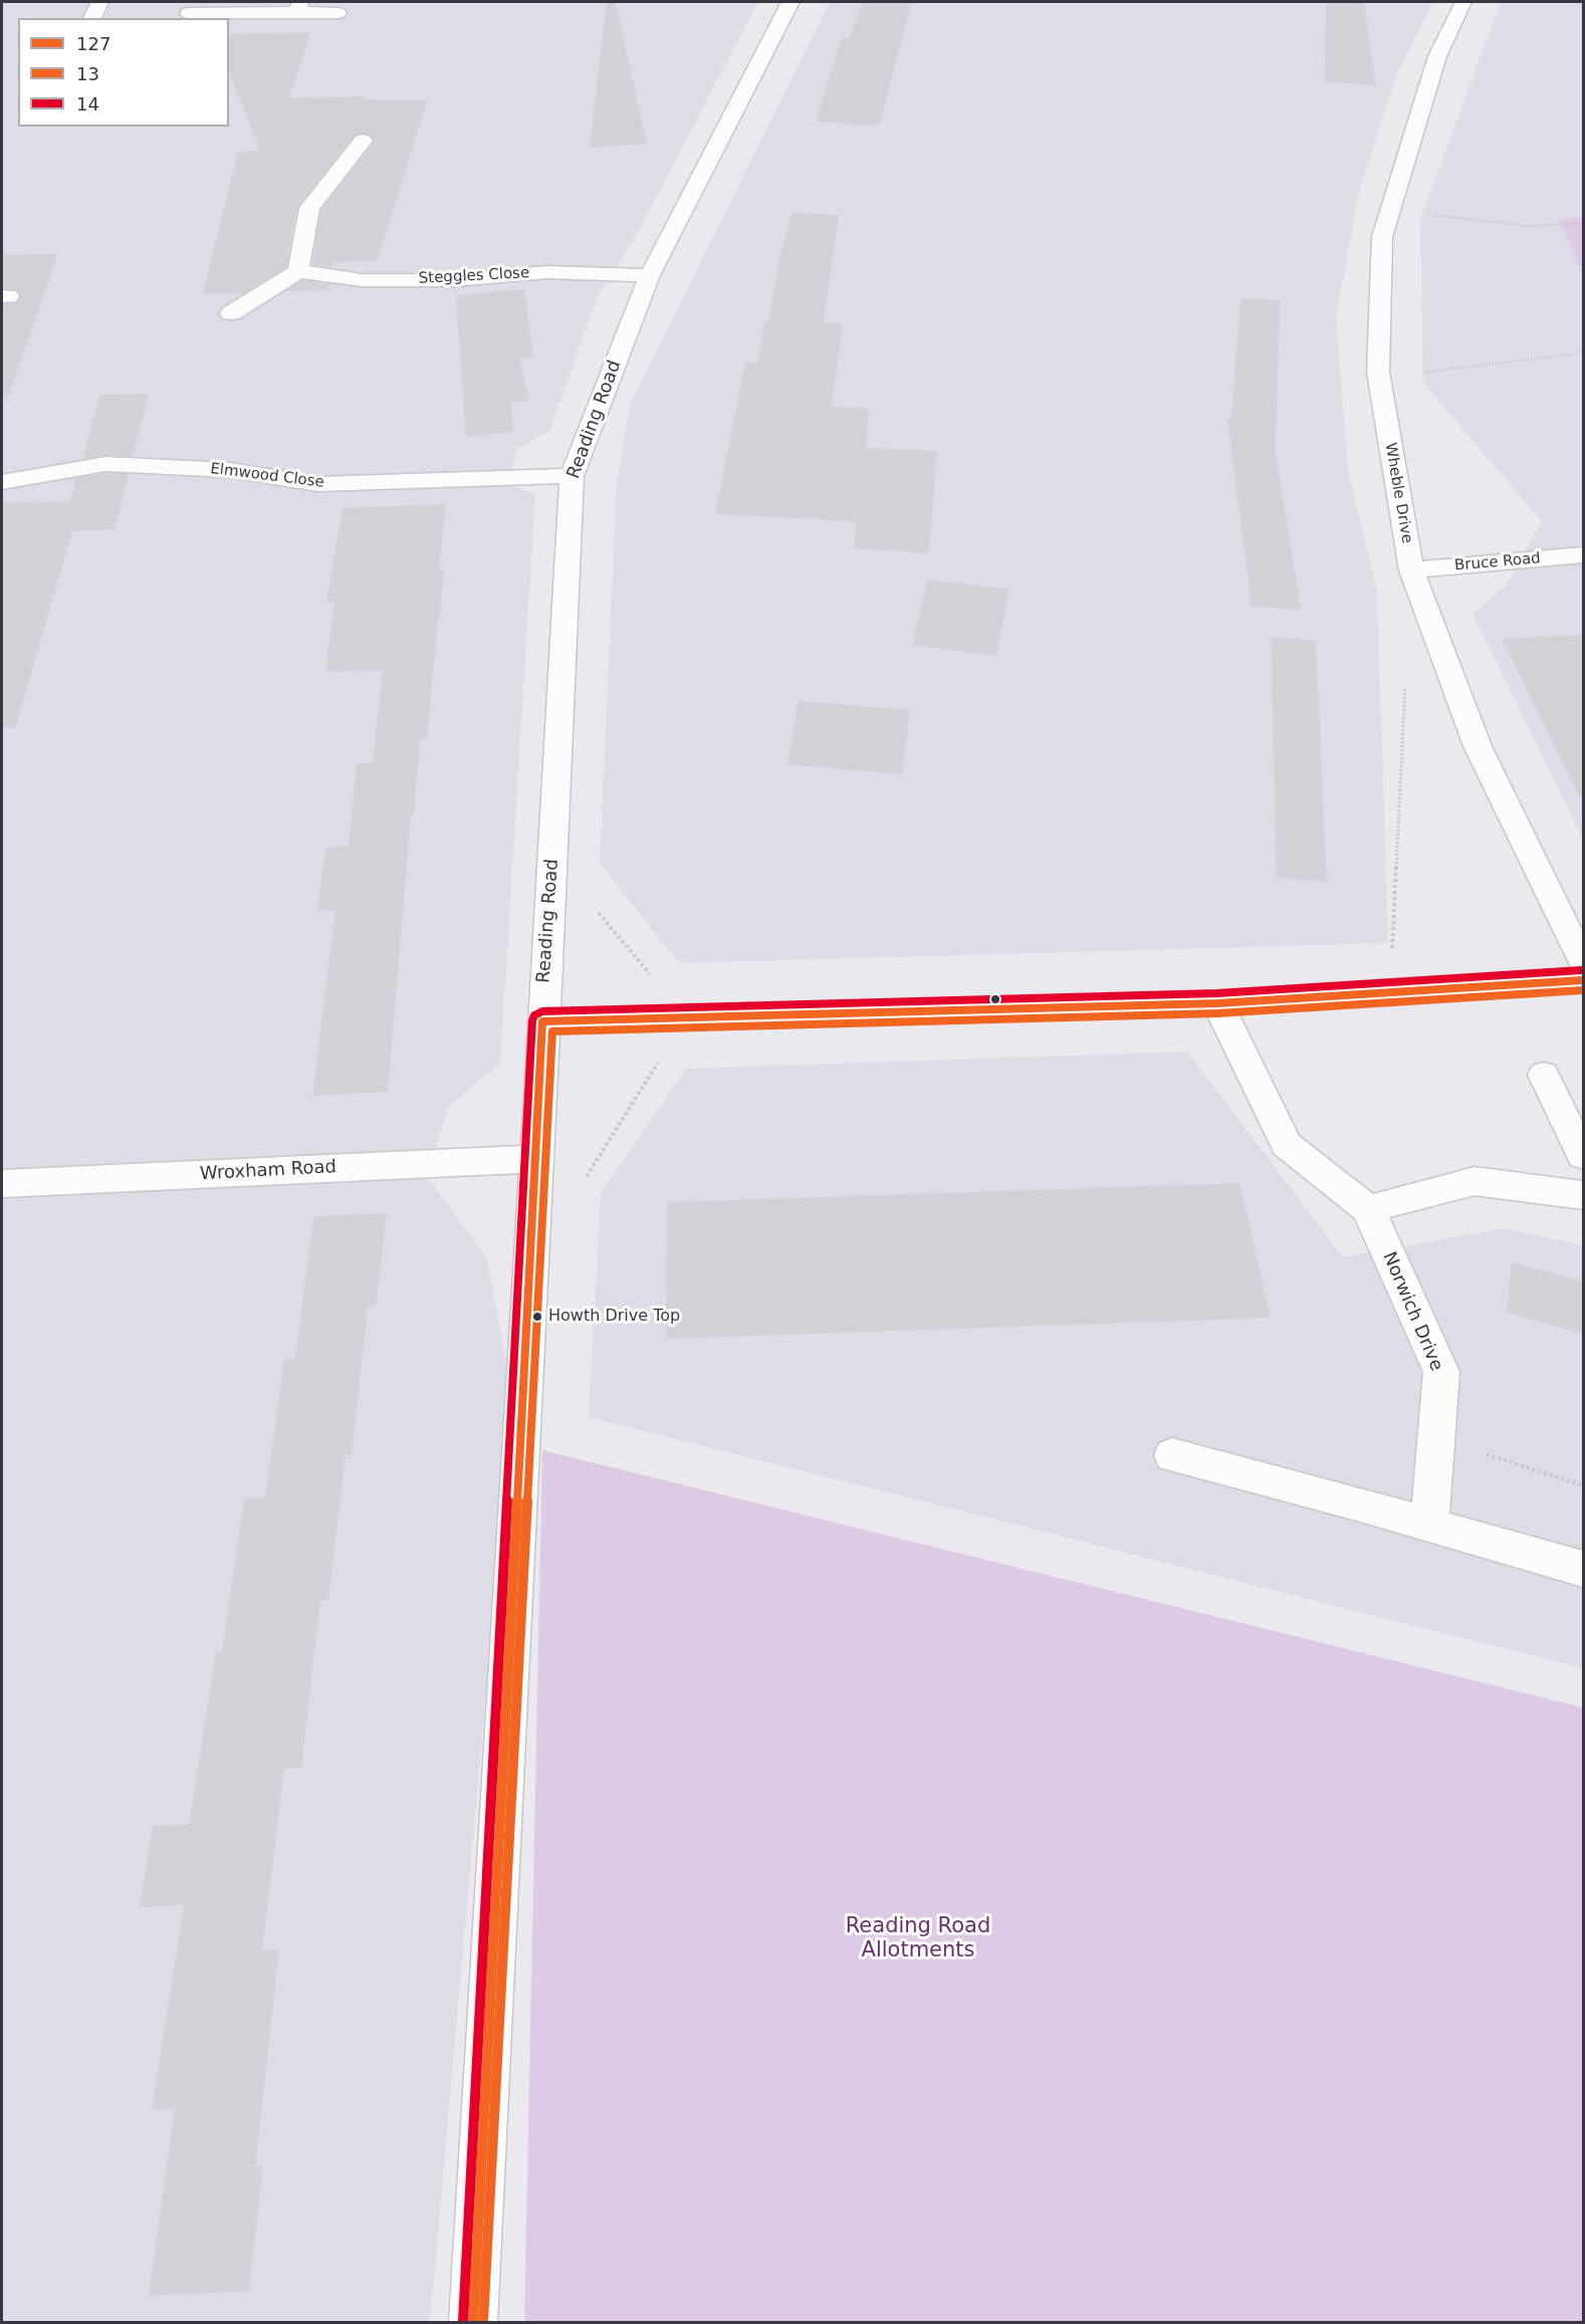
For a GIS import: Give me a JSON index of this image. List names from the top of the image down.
{
  "streets": {
    "street": [
      "Steggles Close",
      "Reading Road",
      "Elmwood Close",
      "Wheble Drive",
      "Bruce Road",
      "Wroxham Road",
      "Norwich Drive"
    ]
  },
  "crossings": [
    ["Steggles Close", "Reading Road"],
    ["Reading Road", "Elmwood Close"],
    ["Reading Road", "Wroxham Road"],
    ["Wheble Drive", "Bruce Road"]
  ],
  "parks": ["Reading Road Allotments"],
  "places": ["Howth Drive Top"],
  "lines": ["transit line 14", "transit line 127", "transit line 13"],
  "legend": ["127", "13", "14"]
}
